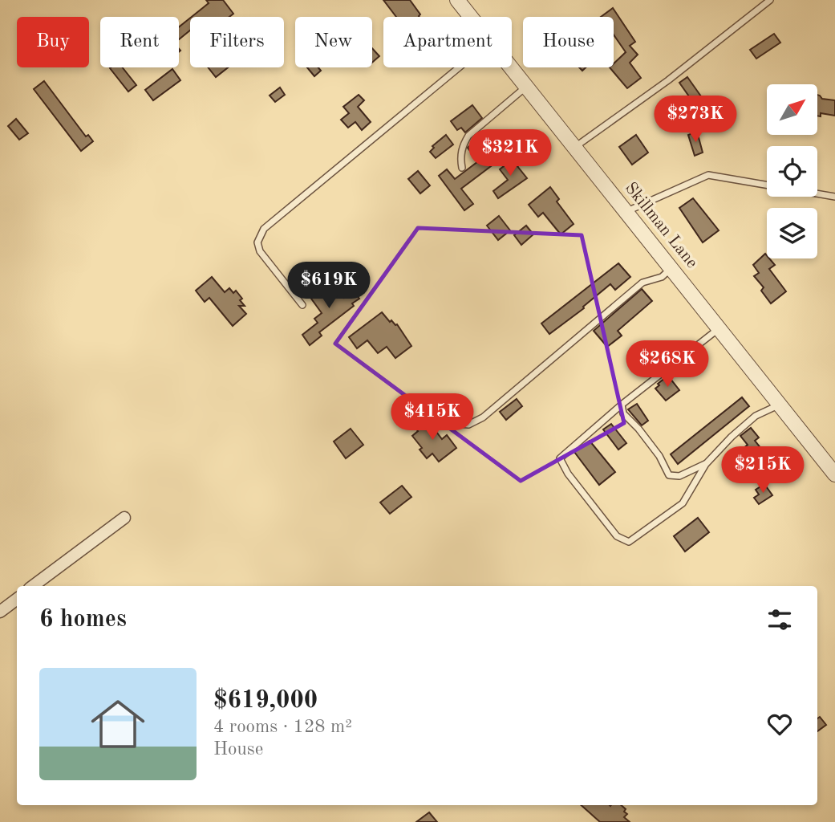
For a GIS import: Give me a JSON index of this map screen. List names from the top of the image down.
{
  "streets": {
    "street": ["Skillman Lane"]
  },
  "north": "top right",
  "page": {
    "chip": [
      "Buy",
      "Rent",
      "Filters",
      "New",
      "Apartment",
      "House"
    ],
    "price": [
      "$273K",
      "$321K",
      "$619K",
      "$268K",
      "$415K",
      "$215K"
    ],
    "heading": "6 homes",
    "list": [
      {
        "name": "$619,000",
        "note": "4 rooms · 128 m² · House"
      }
    ]
  }
}
